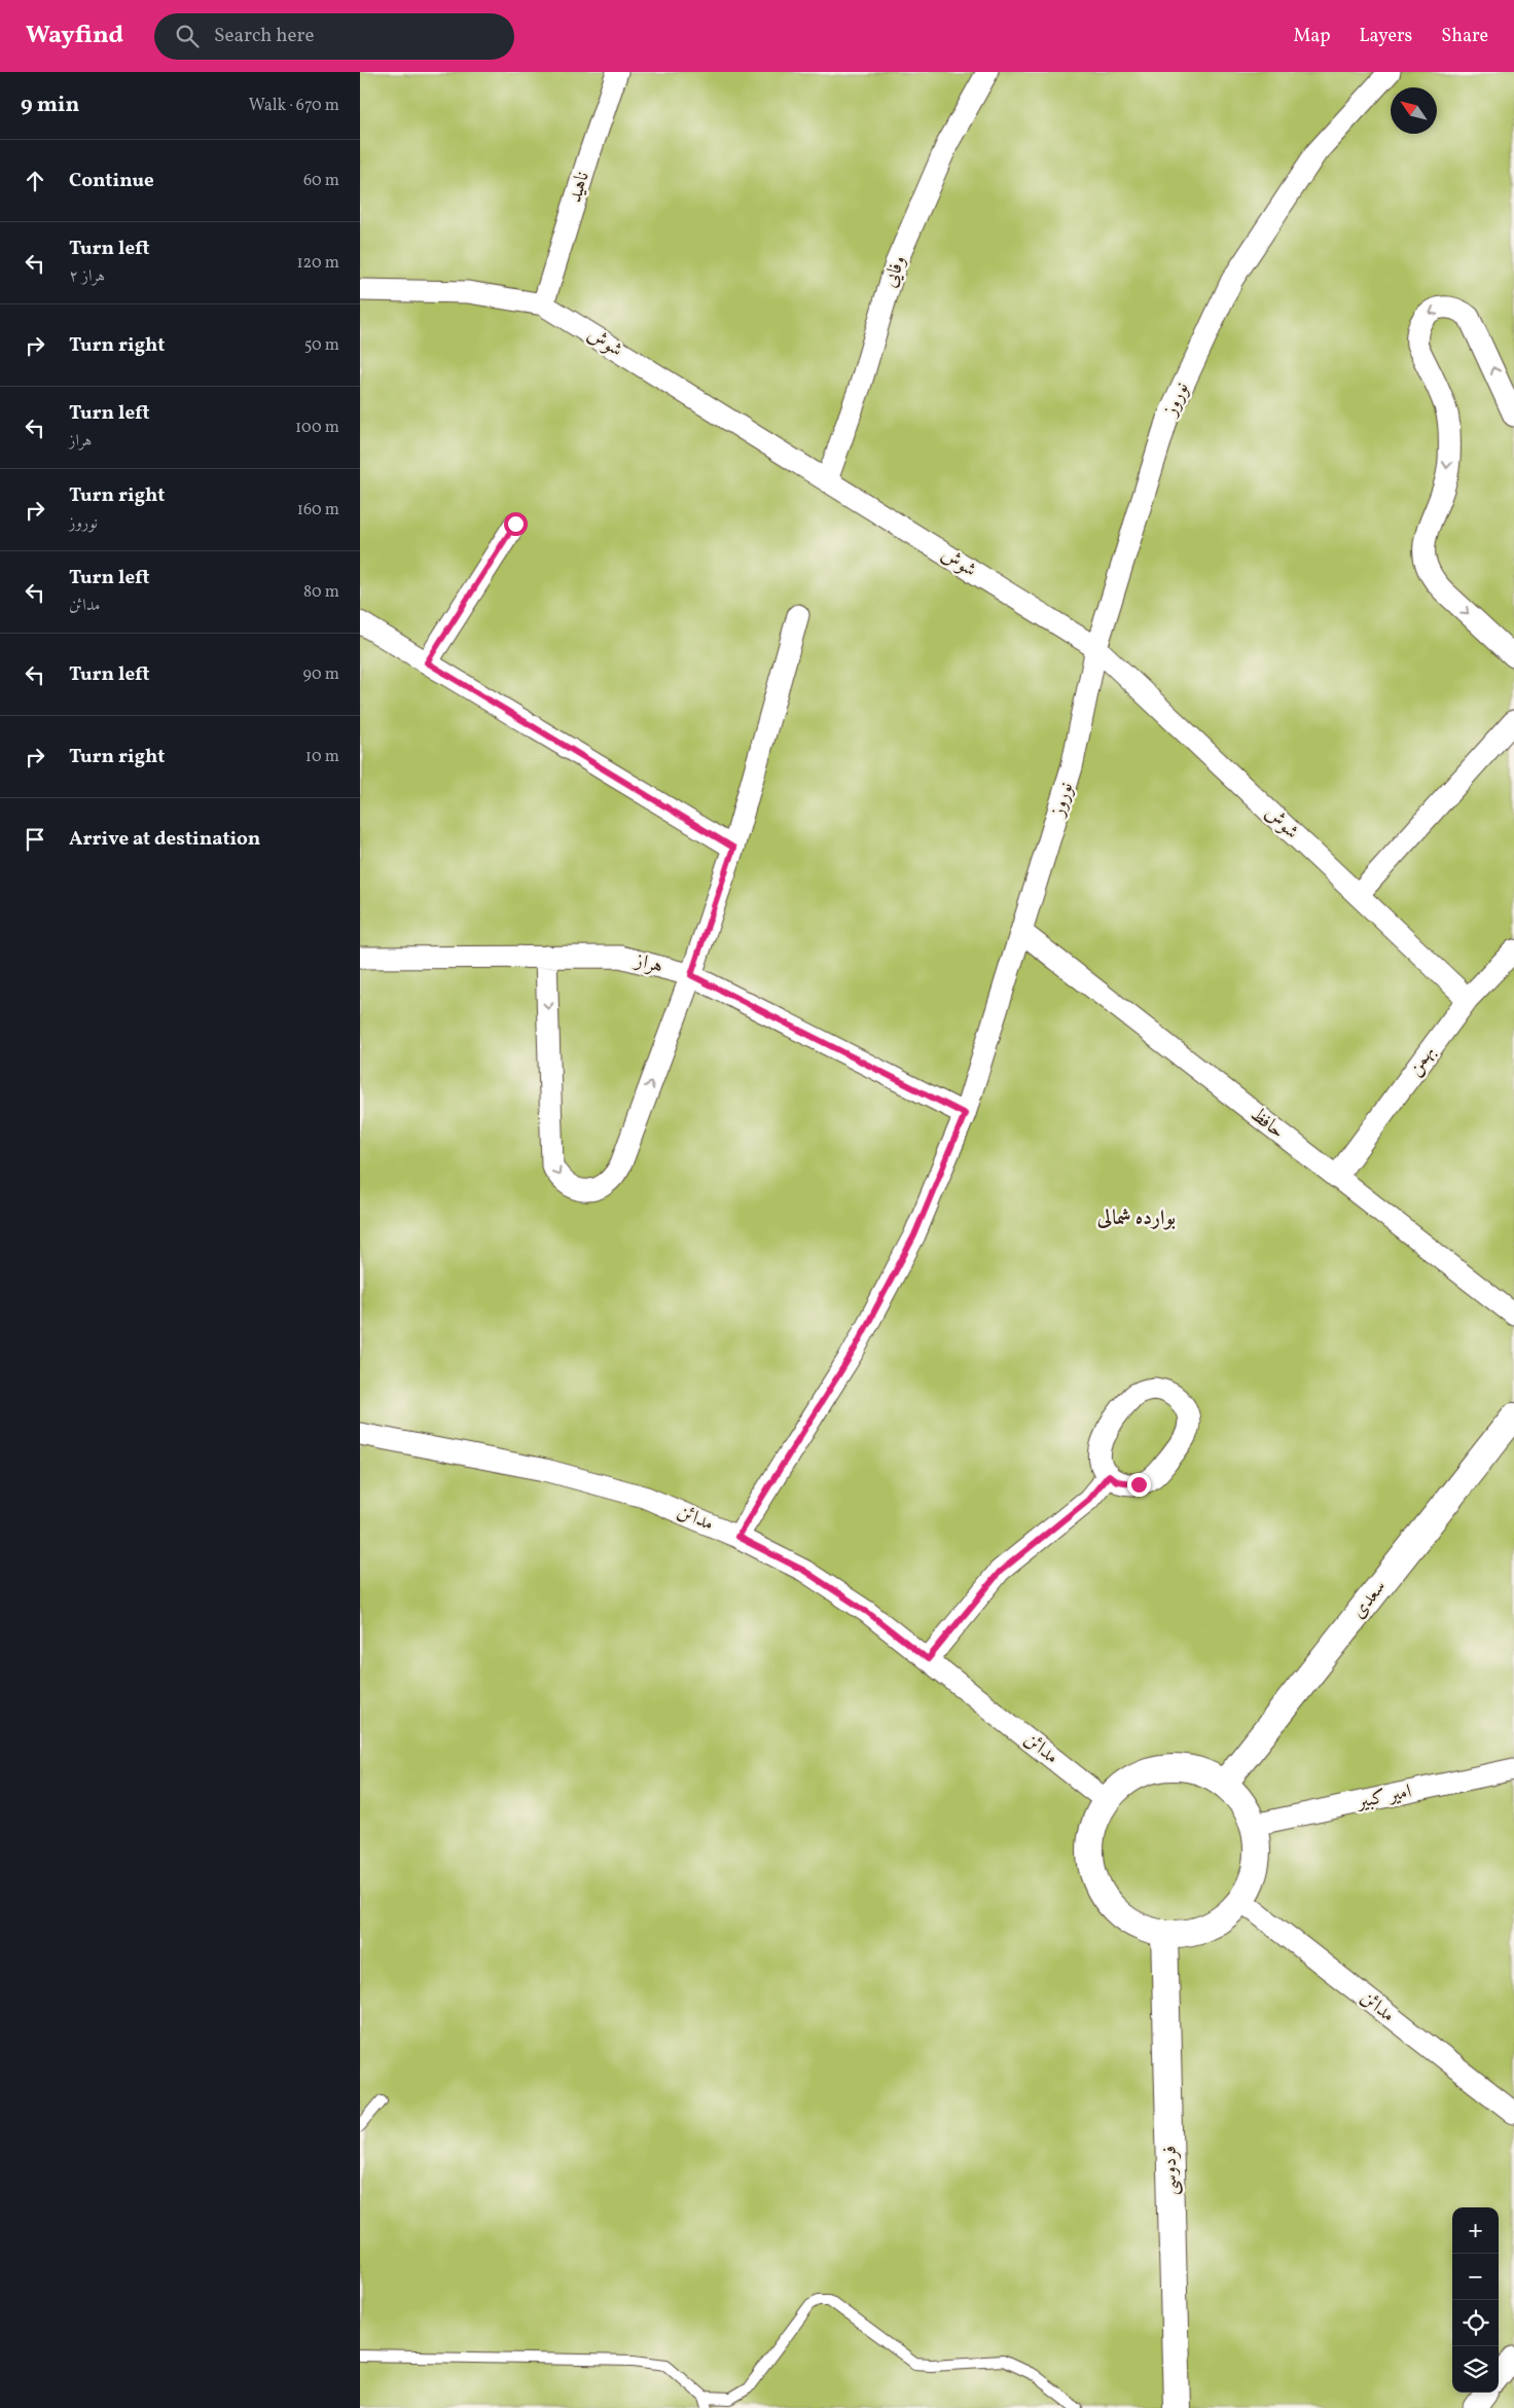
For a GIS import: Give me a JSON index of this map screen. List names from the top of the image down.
{
  "streets": {
    "street": [
      "ناهید",
      "وفایی",
      "شوش",
      "نوروز",
      "هراز",
      "بهمن",
      "حافظ",
      "مدائن",
      "سعدی",
      "امیر کبیر",
      "فردوسی"
    ]
  },
  "crossings": [
    ["ناهید", "شوش"],
    ["وفایی", "شوش"],
    ["شوش", "نوروز"],
    ["شوش", "بهمن"],
    ["نوروز", "هراز"],
    ["نوروز", "حافظ"],
    ["نوروز", "مدائن"],
    ["بهمن", "حافظ"],
    ["مدائن", "سعدی"],
    ["مدائن", "امیر کبیر"],
    ["مدائن", "فردوسی"],
    ["سعدی", "امیر کبیر"],
    ["سعدی", "فردوسی"],
    ["امیر کبیر", "فردوسی"]
  ],
  "districts": ["بوارده شمالی"],
  "north": "top left",
  "page": {
    "header": "Wayfind",
    "search": "Search here",
    "nav": ["Map", "Layers", "Share"],
    "heading": ["9 min", "Walk · 670 m"],
    "list": [
      ["Continue", "60 m"],
      ["Turn left", "هراز ۲", "120 m"],
      ["Turn right", "50 m"],
      ["Turn left", "هراز", "100 m"],
      ["Turn right", "نوروز", "160 m"],
      ["Turn left", "مدائن", "80 m"],
      ["Turn left", "90 m"],
      ["Turn right", "10 m"],
      "Arrive at destination"
    ],
    "map_buttons": ["+", "−"]
  }
}
